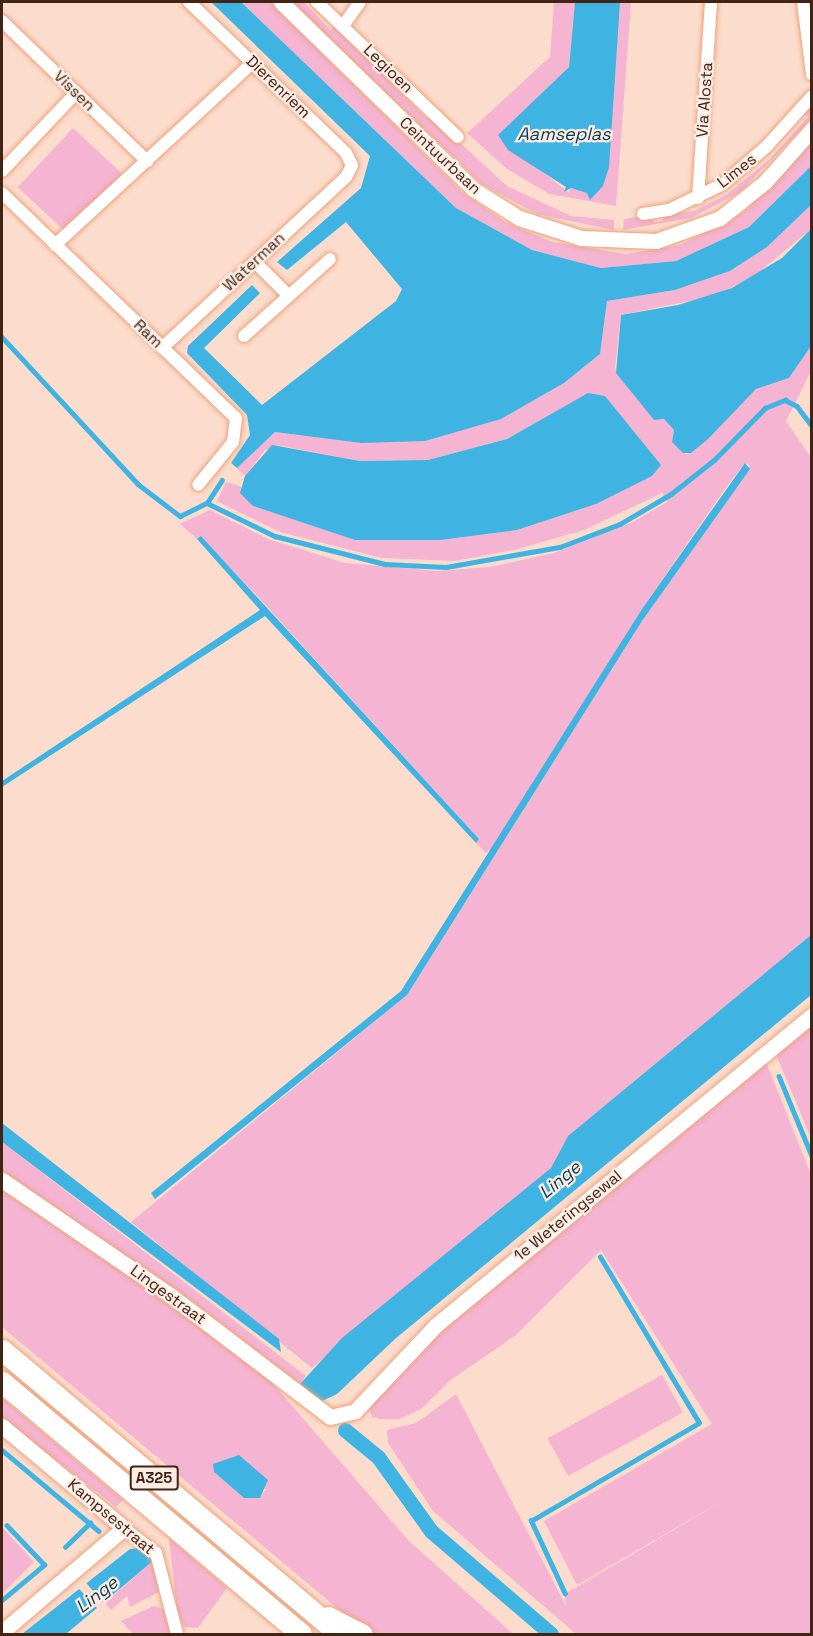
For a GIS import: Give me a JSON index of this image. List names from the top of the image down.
{
  "streets": {
    "highway": ["A325"],
    "street": [
      "Legioen",
      "Dierenriem",
      "Vissen",
      "Via Alosta",
      "Ceintuurbaan",
      "Limes",
      "Waterman",
      "Ram",
      "1e Weteringsewal",
      "Lingestraat",
      "Kampsestraat"
    ]
  },
  "crossings": [
    ["Dierenriem", "Waterman"],
    ["Via Alosta", "Limes"],
    ["Waterman", "Ram"],
    ["1e Weteringsewal", "Lingestraat"]
  ],
  "water": ["Aamseplas", "Linge"]
}
